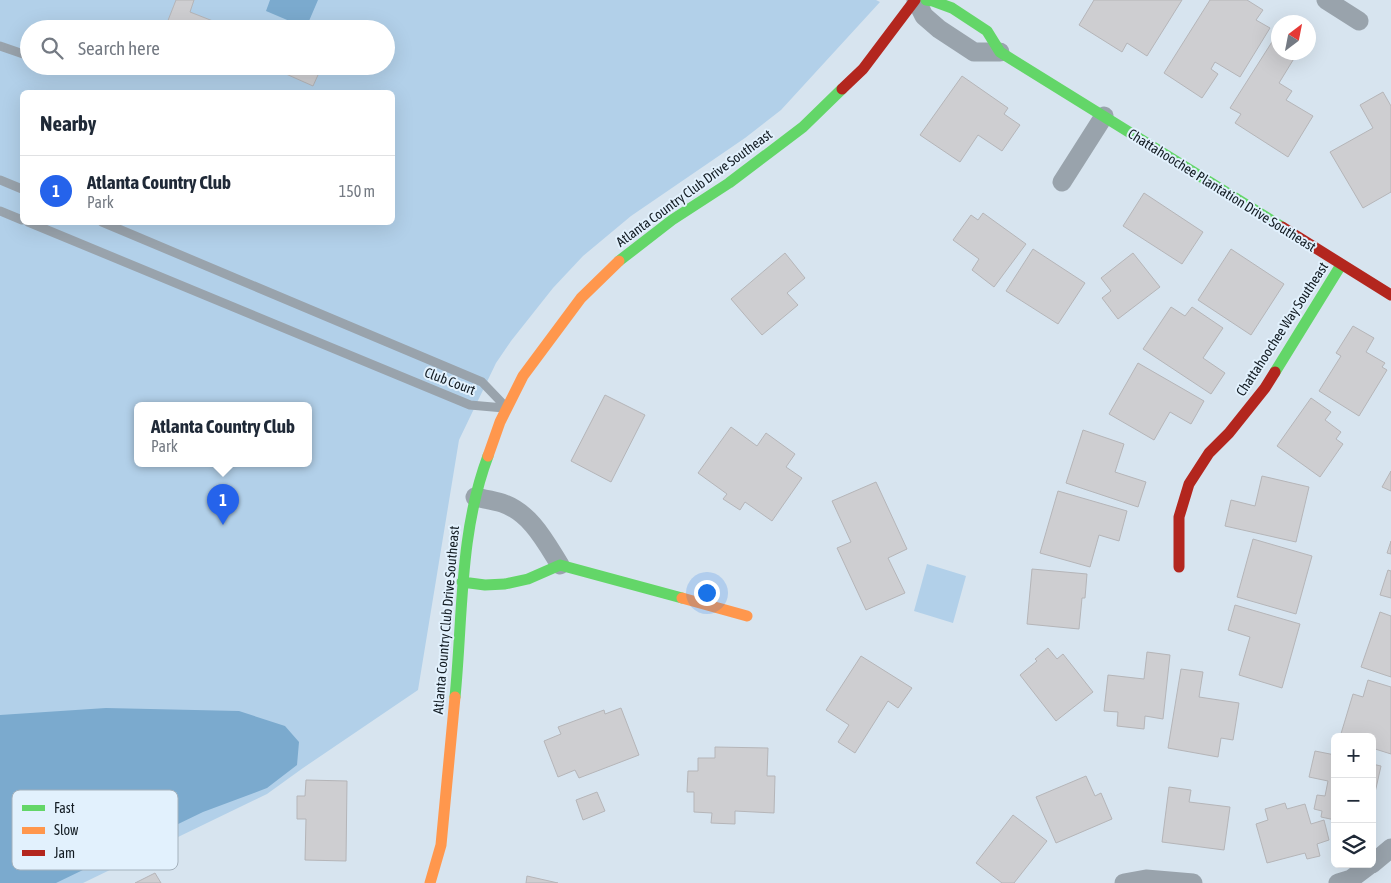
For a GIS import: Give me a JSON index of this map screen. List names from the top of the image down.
{
  "streets": {
    "street": ["Atlanta Country Club Drive Southeast", "Chattahoochee Plantation Drive Southeast", "Chattahoochee Way Southeast"],
    "lane": ["Club Court"]
  },
  "crossings": [
    ["Atlanta Country Club Drive Southeast", "Club Court"],
    ["Chattahoochee Plantation Drive Southeast", "Chattahoochee Way Southeast"]
  ],
  "legend": ["Fast", "Slow", "Jam"],
  "north": "top right",
  "page": {
    "search": "Search here",
    "heading": "Nearby",
    "list": [
      {
        "mark": "1",
        "name": "Atlanta Country Club",
        "note": "Park",
        "value": "150 m"
      }
    ],
    "popup": ["Atlanta Country Club", "Park"],
    "pins": "1",
    "map_buttons": ["+", "−"]
  }
}
